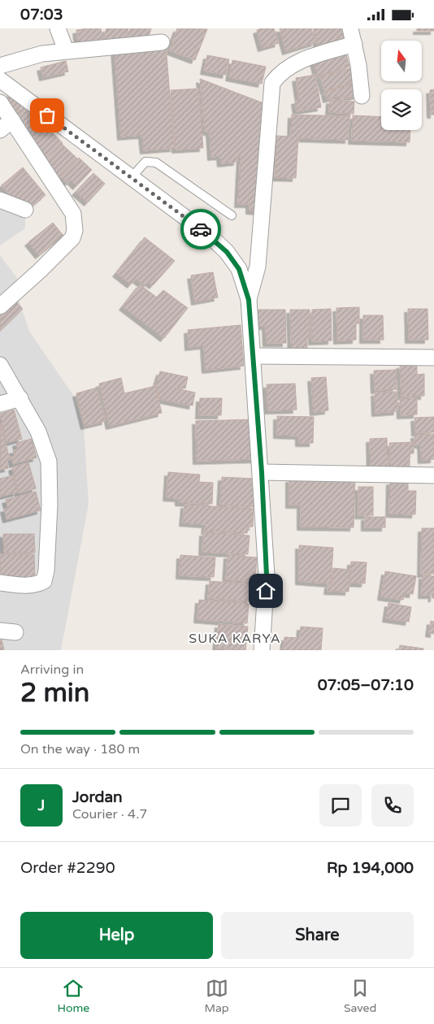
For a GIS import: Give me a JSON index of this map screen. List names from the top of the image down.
{
  "districts": ["SUKA KARYA"],
  "north": "top",
  "page": {
    "status": "07:03",
    "heading": ["2 min", "Arriving in", "07:05–07:10"],
    "panel": [
      "Jordan",
      "Courier · 4.7",
      "Order #2290",
      "Rp 194,000"
    ],
    "bar": "On the way · 180 m",
    "round": "J",
    "buttons": ["Help", "Share"],
    "tabs": ["Home", "Map", "Saved"]
  }
}
